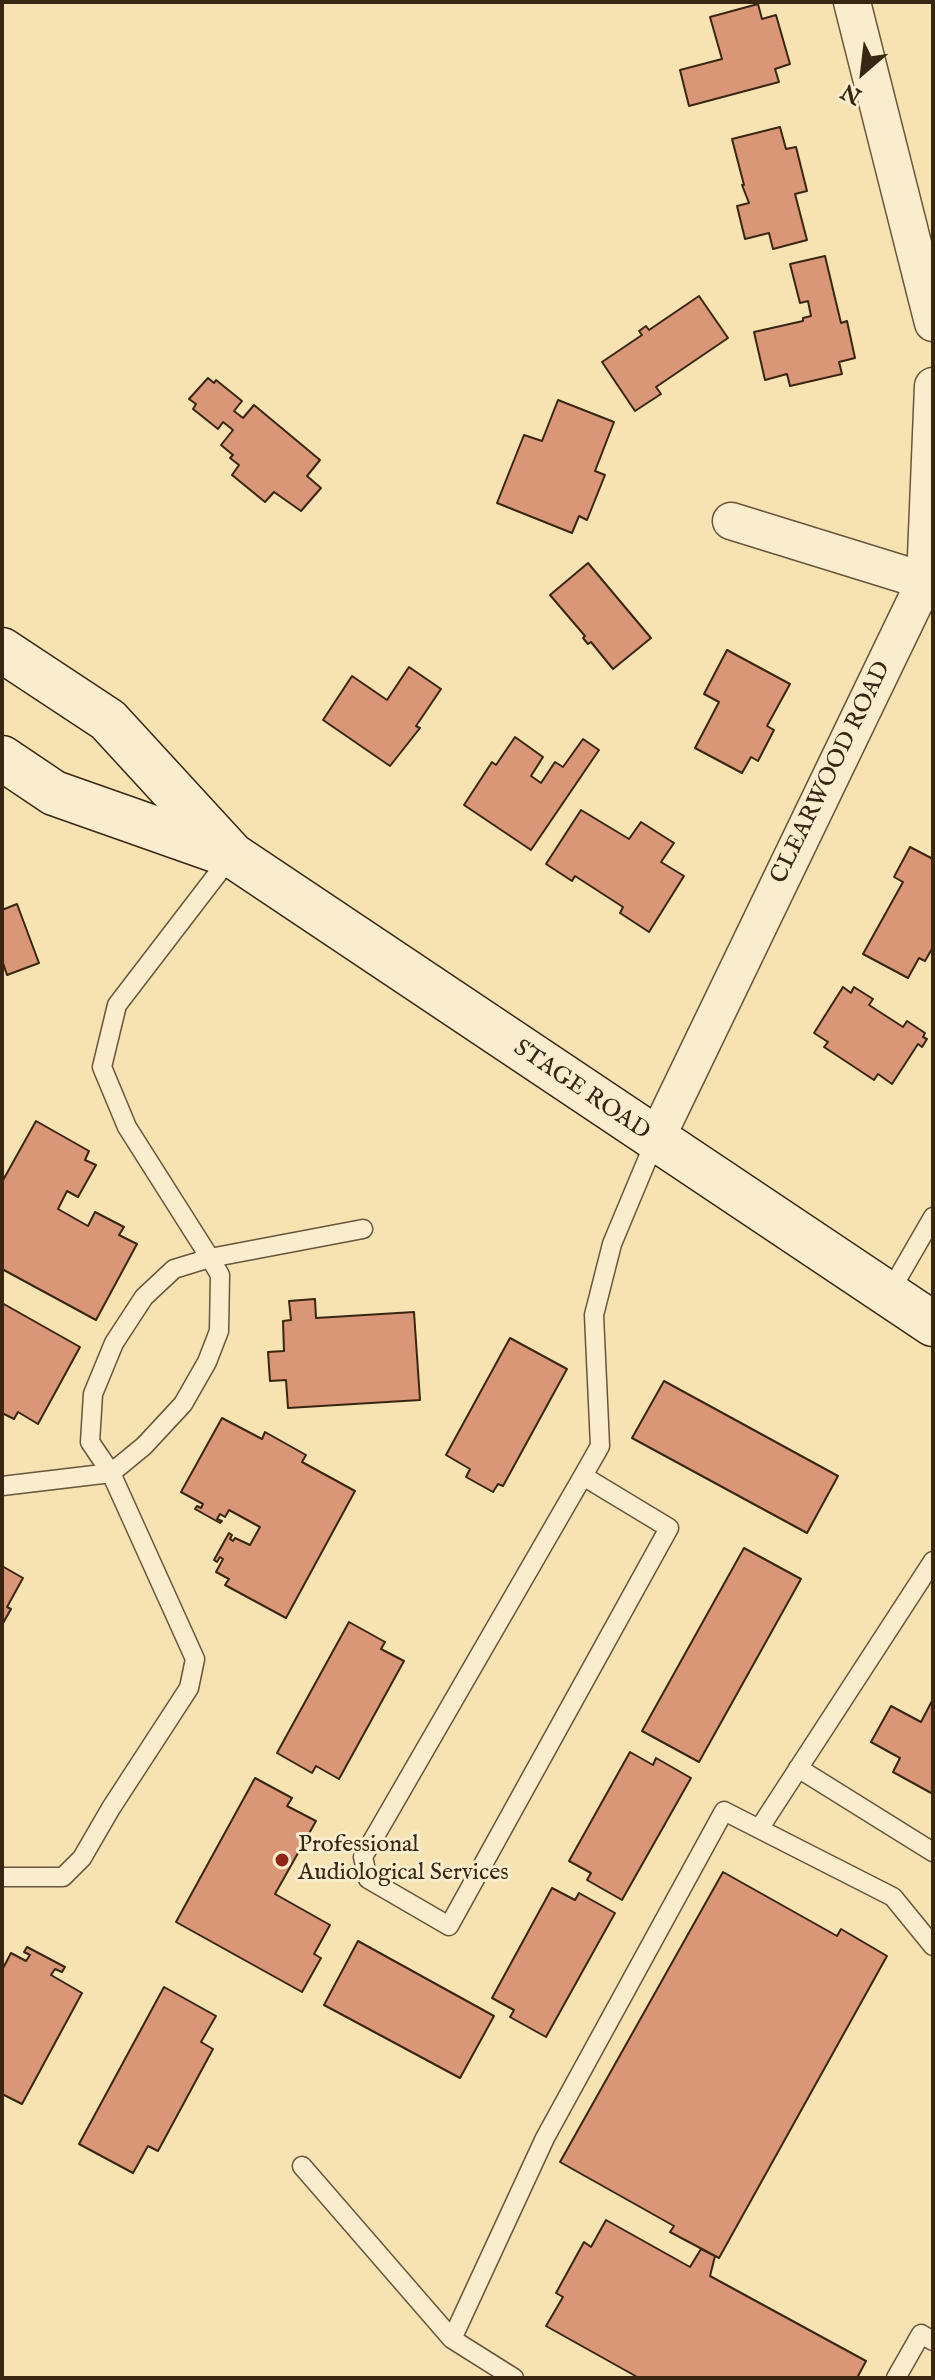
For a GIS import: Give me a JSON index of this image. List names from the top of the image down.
{
  "streets": {
    "main road": ["STAGE ROAD"],
    "street": ["CLEARWOOD ROAD"]
  },
  "crossings": [
    ["CLEARWOOD ROAD", "STAGE ROAD"]
  ],
  "places": ["Professional Audiological Services"],
  "north": "bottom left"
}
